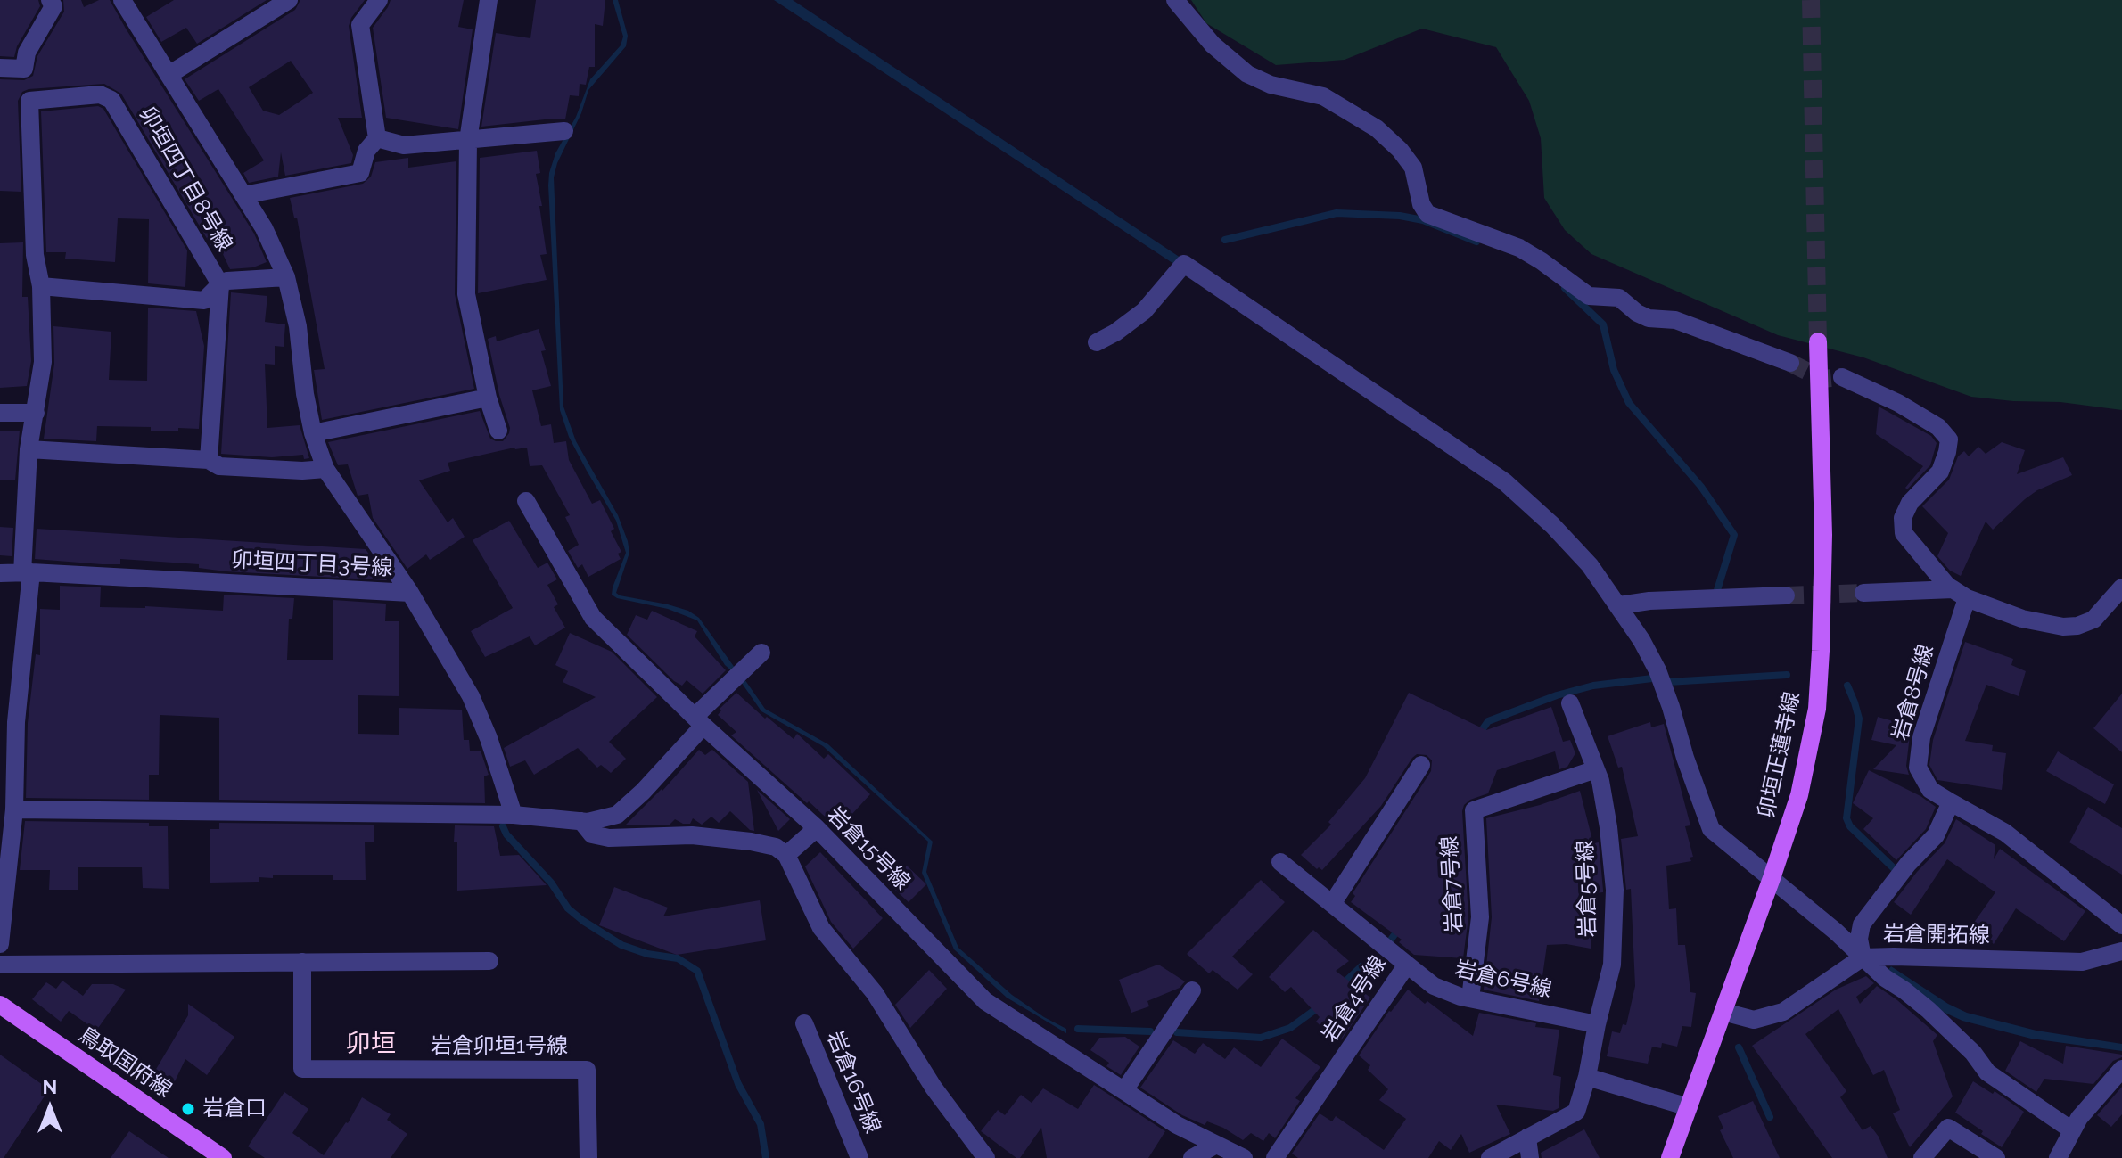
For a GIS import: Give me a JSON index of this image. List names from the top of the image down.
{
  "streets": {
    "main road": ["卯垣正蓮寺線", "鳥取国府線"],
    "street": [
      "卯垣四丁目8号線",
      "卯垣四丁目3号線",
      "岩倉8号線",
      "岩倉15号線",
      "岩倉7号線",
      "岩倉5号線",
      "岩倉開拓線",
      "岩倉6号線",
      "岩倉4号線",
      "岩倉卯垣1号線",
      "岩倉16号線"
    ]
  },
  "crossings": [
    ["卯垣正蓮寺線", "岩倉開拓線"],
    ["岩倉7号線", "岩倉5号線"],
    ["岩倉7号線", "岩倉6号線"],
    ["岩倉5号線", "岩倉6号線"],
    ["岩倉6号線", "岩倉4号線"]
  ],
  "districts": ["卯垣"],
  "places": ["岩倉口"],
  "north": "top"
}
